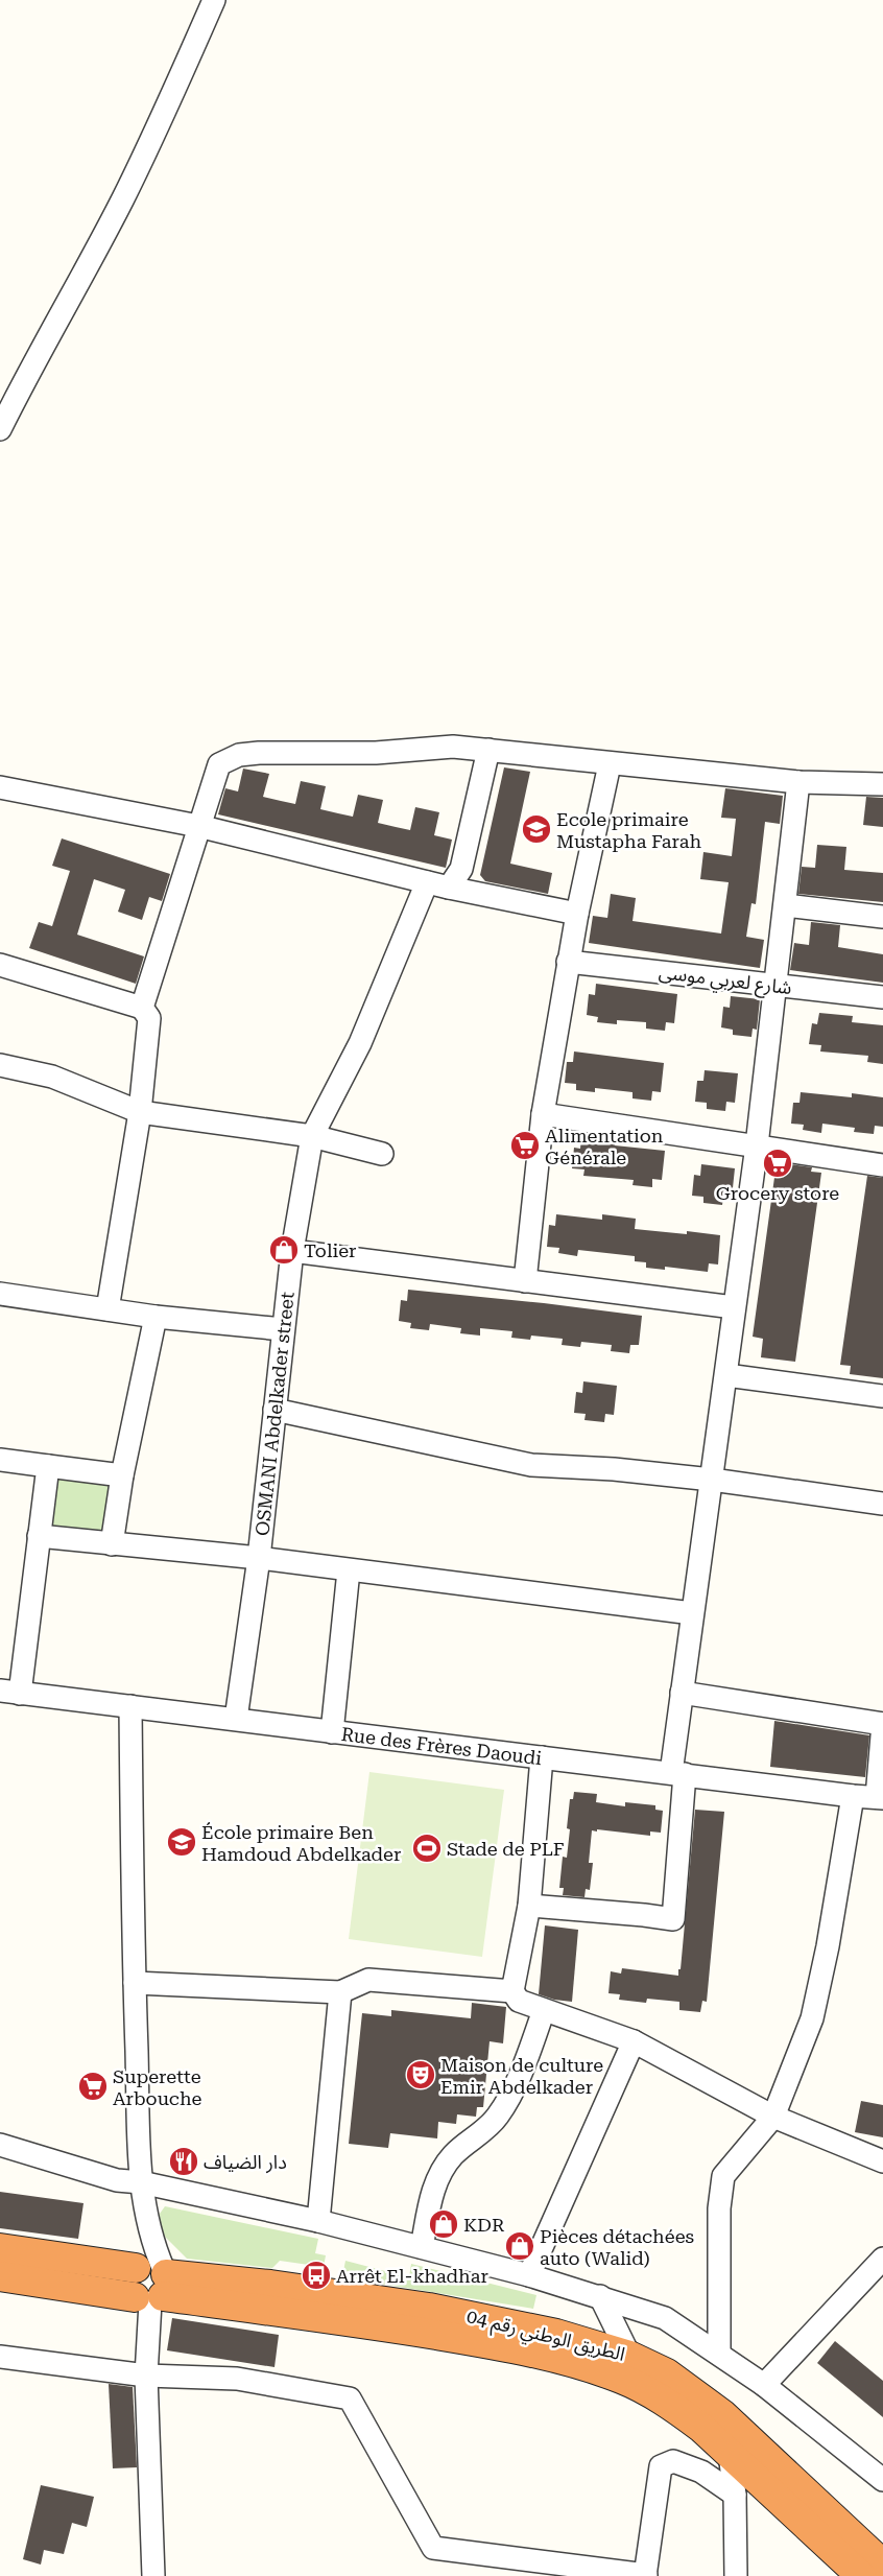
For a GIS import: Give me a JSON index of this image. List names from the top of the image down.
{
  "streets": {
    "highway": ["الطريق الوطني رقم 04"],
    "street": ["شارع لعربي موسى", "OSMANI Abdelkader street", "Rue des Frères Daoudi"]
  },
  "crossings": [
    ["OSMANI Abdelkader street", "Rue des Frères Daoudi"]
  ],
  "places": {
    "school or university": ["Ecole primaire Mustapha Farah", "École primaire Ben Hamdoud Abdelkader"],
    "supermarket": ["Alimentation Générale", "Grocery store", "Superette Arbouche"],
    "shop": ["Tolier", "KDR", "Pièces détachées auto (Walid)"],
    "sports": ["Stade de PLF"],
    "theatre": ["Maison de culture Emir Abdelkader"],
    "restaurant": ["دار الضياف"],
    "bus stop": ["Arrêt El-khadhar"]
  }
}
